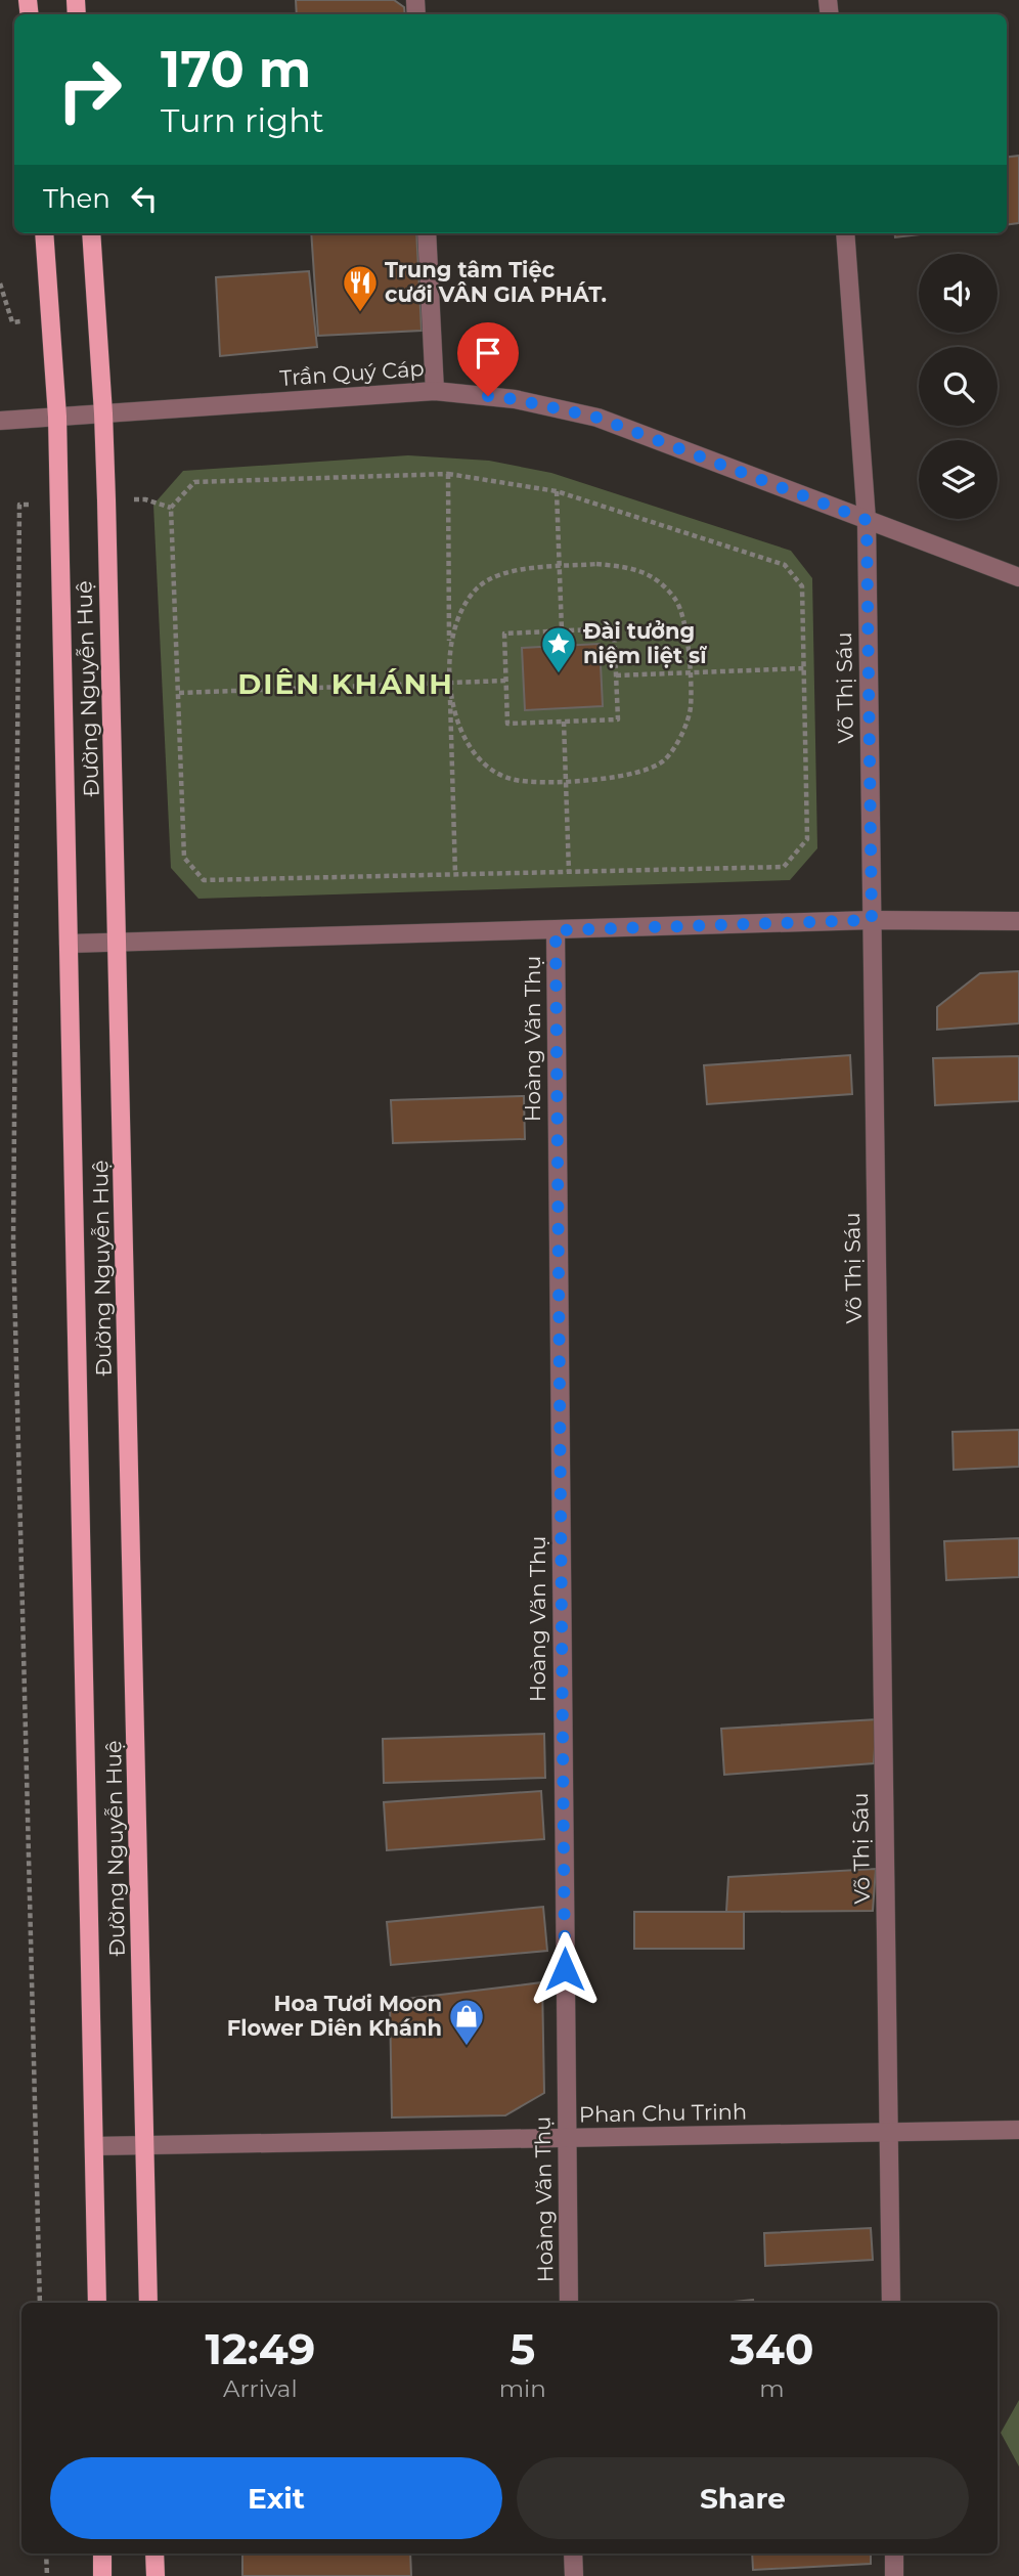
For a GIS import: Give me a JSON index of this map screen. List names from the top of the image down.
{
  "streets": {
    "main road": ["Đường Nguyễn Huệ"],
    "street": [
      "Trần Quý Cáp",
      "Võ Thị Sáu",
      "Hoàng Văn Thụ",
      "Phan Chu Trinh"
    ]
  },
  "crossings": [
    ["Trần Quý Cáp", "Võ Thị Sáu"],
    ["Trần Quý Cáp", "Đường Nguyễn Huệ"],
    ["Võ Thị Sáu", "Phan Chu Trinh"],
    ["Đường Nguyễn Huệ", "Phan Chu Trinh"],
    ["Hoàng Văn Thụ", "Phan Chu Trinh"]
  ],
  "districts": ["DIÊN KHÁNH"],
  "places": {
    "restaurant": ["Trung tâm Tiệc cưới VÂN GIA PHÁT."],
    "place": ["Đài tưởng niệm liệt sĩ"],
    "shop": ["Hoa Tươi Moon Flower Diên Khánh"]
  },
  "page": {
    "turn": ["170 m", "Turn right"],
    "then": "Then",
    "eta": [
      "12:49",
      "Arrival",
      "5",
      "min",
      "340",
      "m"
    ],
    "buttons": ["Exit", "Share"]
  }
}
